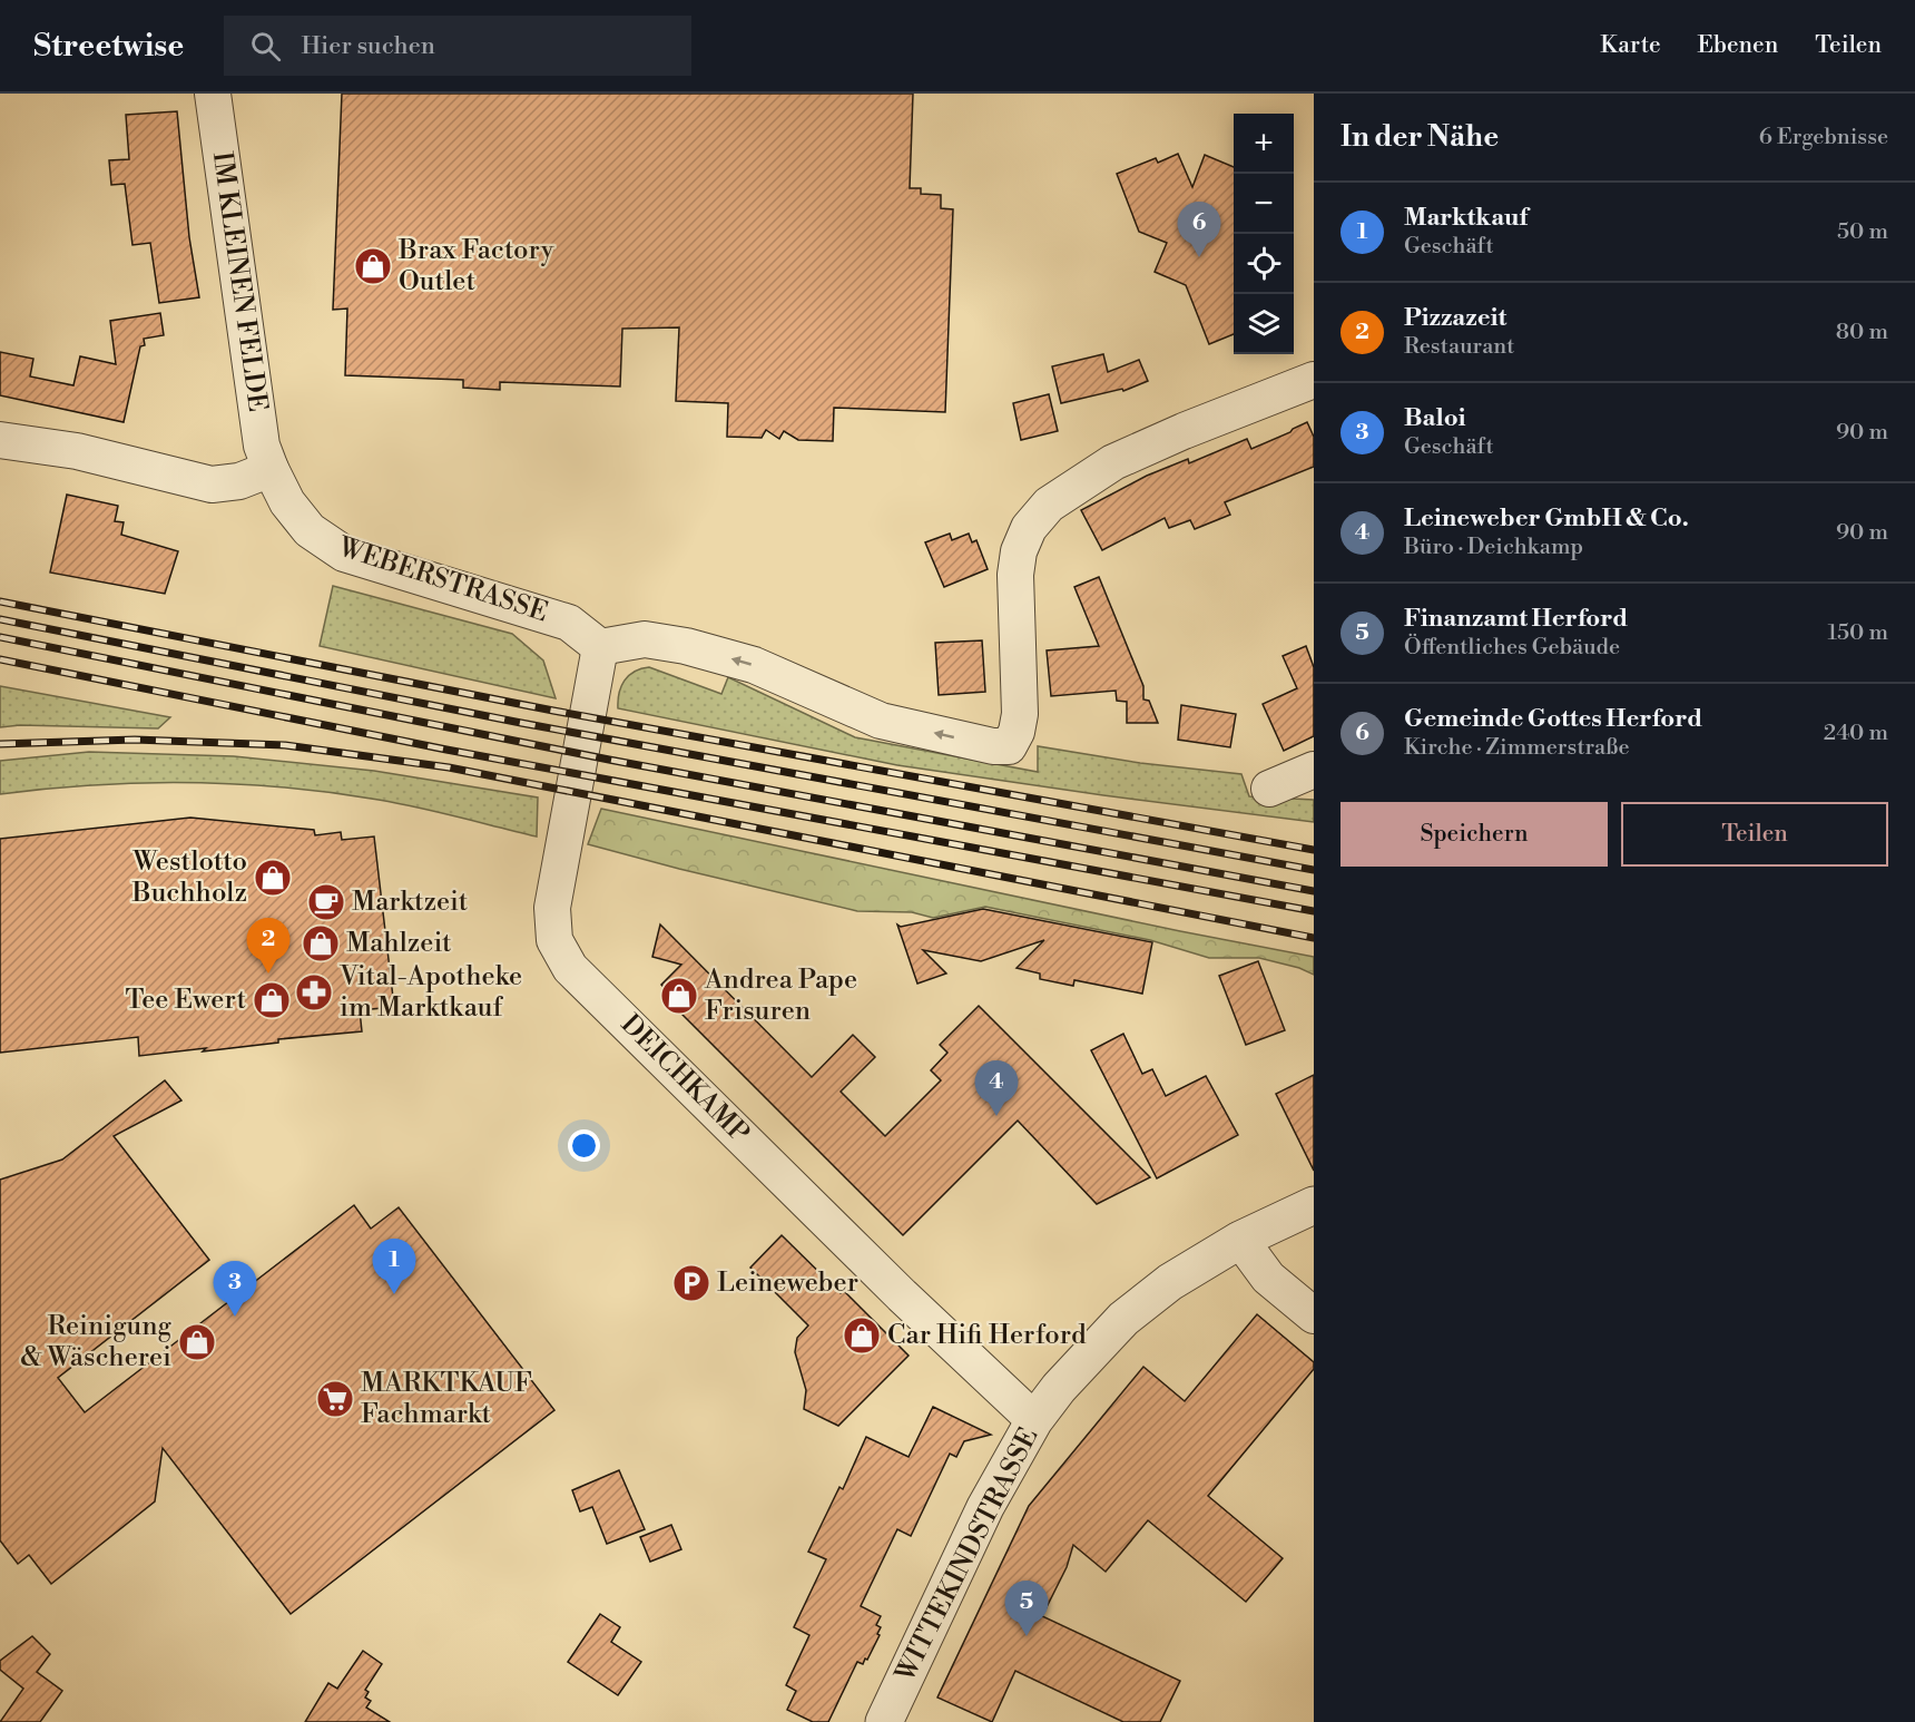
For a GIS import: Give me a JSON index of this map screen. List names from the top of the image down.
{
  "streets": {
    "street": [
      "IM KLEINEN FELDE",
      "WEBERSTRASSE",
      "DEICHKAMP",
      "WITTEKINDSTRASSE"
    ]
  },
  "crossings": [
    ["IM KLEINEN FELDE", "WEBERSTRASSE"],
    ["WEBERSTRASSE", "DEICHKAMP"],
    ["DEICHKAMP", "WITTEKINDSTRASSE"]
  ],
  "places": {
    "shop": [
      "Brax Factory Outlet",
      "Westlotto Buchholz",
      "Mahlzeit",
      "Andrea Pape Frisuren",
      "Tee Ewert",
      "Car Hifi Herford",
      "Reinigung & Wäscherei"
    ],
    "cafe": ["Marktzeit"],
    "pharmacy": ["Vital-Apotheke im Marktkauf"],
    "parking": ["Leineweber"],
    "supermarket": ["MARKTKAUF Fachmarkt"]
  },
  "page": {
    "header": "Streetwise",
    "search": "Hier suchen",
    "nav": ["Karte", "Ebenen", "Teilen"],
    "heading": ["In der Nähe", "6 Ergebnisse"],
    "map_buttons": ["+", "−"],
    "list": [
      {
        "mark": "1",
        "name": "Marktkauf",
        "note": "Geschäft",
        "value": "50 m"
      },
      {
        "mark": "2",
        "name": "Pizzazeit",
        "note": "Restaurant",
        "value": "80 m"
      },
      {
        "mark": "3",
        "name": "Baloi",
        "note": "Geschäft",
        "value": "90 m"
      },
      {
        "mark": "4",
        "name": "Leineweber GmbH & Co.",
        "note": "Büro · Deichkamp",
        "value": "90 m"
      },
      {
        "mark": "5",
        "name": "Finanzamt Herford",
        "note": "Öffentliches Gebäude",
        "value": "150 m"
      },
      {
        "mark": "6",
        "name": "Gemeinde Gottes Herford",
        "note": "Kirche · Zimmerstraße",
        "value": "240 m"
      }
    ],
    "pins": [
      "6",
      "2",
      "4",
      "1",
      "3",
      "5"
    ],
    "buttons": ["Speichern", "Teilen"]
  }
}
